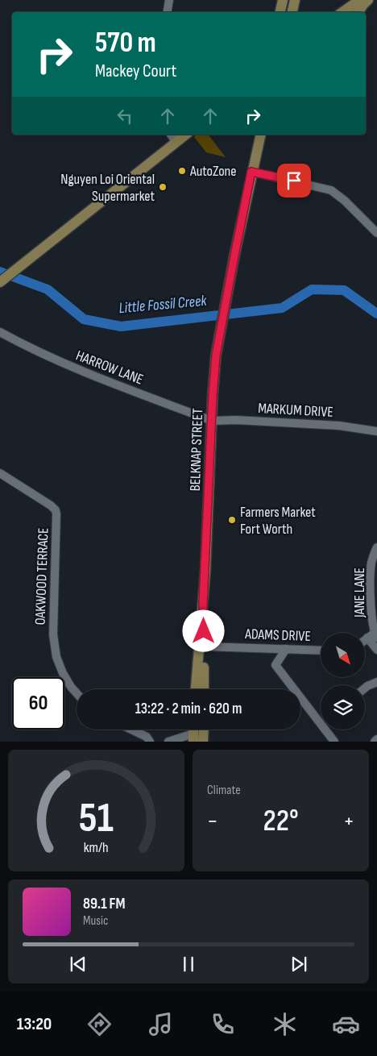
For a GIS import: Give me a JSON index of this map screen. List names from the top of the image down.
{
  "streets": {
    "main road": ["BELKNAP STREET"],
    "street": [
      "HARROW LANE",
      "MARKUM DRIVE",
      "OAKWOOD TERRACE",
      "JANE LANE",
      "ADAMS DRIVE"
    ]
  },
  "crossings": [
    ["HARROW LANE", "MARKUM DRIVE"],
    ["HARROW LANE", "BELKNAP STREET"],
    ["MARKUM DRIVE", "BELKNAP STREET"],
    ["BELKNAP STREET", "ADAMS DRIVE"]
  ],
  "water": ["Little Fossil Creek"],
  "places": ["AutoZone", "Nguyen Loi Oriental Supermarket", "Farmers Market Fort Worth"],
  "north": "bottom right",
  "page": {
    "turn": ["570 m", "Mackey Court"],
    "limit": "60",
    "trip": "13:22 · 2 min · 620 m",
    "tile": "Climate",
    "heat": ["−", "22°", "+"],
    "song": ["89.1 FM", "Music"],
    "tabs": "13:20",
    "gauge": ["51", "km/h"]
  }
}
